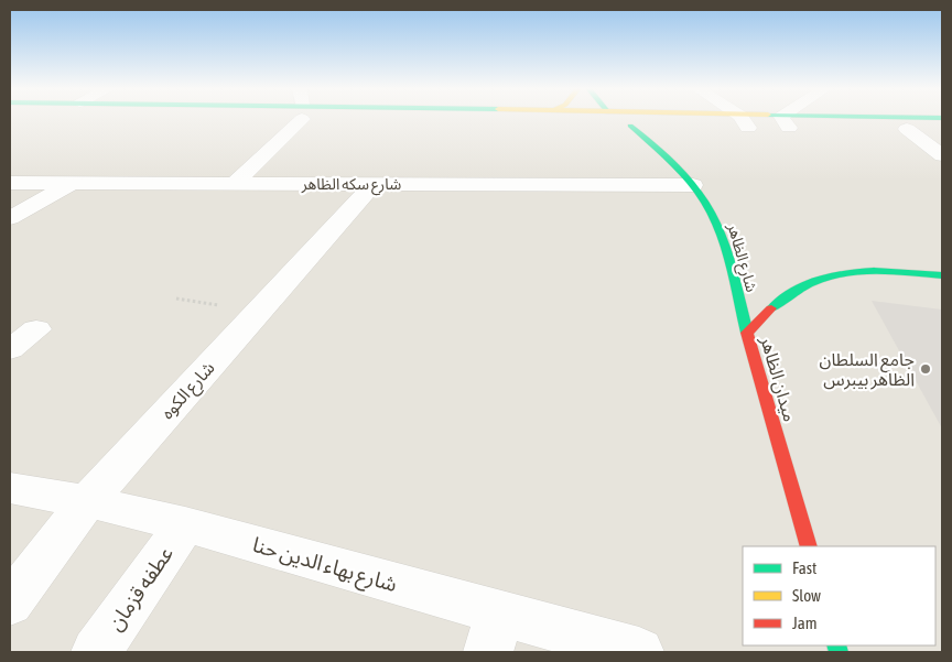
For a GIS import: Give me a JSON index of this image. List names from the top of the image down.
{
  "streets": {
    "main road": ["شارع الظاهر", "ميدان الظاهر"],
    "street": [
      "شارع سكه الظاهر",
      "شارع الكوه",
      "شارع بهاء الدين حنا",
      "عطفه قزمان"
    ]
  },
  "crossings": [
    ["شارع سكه الظاهر", "شارع الظاهر"],
    ["شارع سكه الظاهر", "شارع الكوه"],
    ["شارع الظاهر", "ميدان الظاهر"],
    ["شارع الكوه", "شارع بهاء الدين حنا"],
    ["شارع بهاء الدين حنا", "عطفه قزمان"]
  ],
  "places": ["جامع السلطان الظاهر بيبرس"],
  "legend": ["Fast", "Slow", "Jam"]
}
